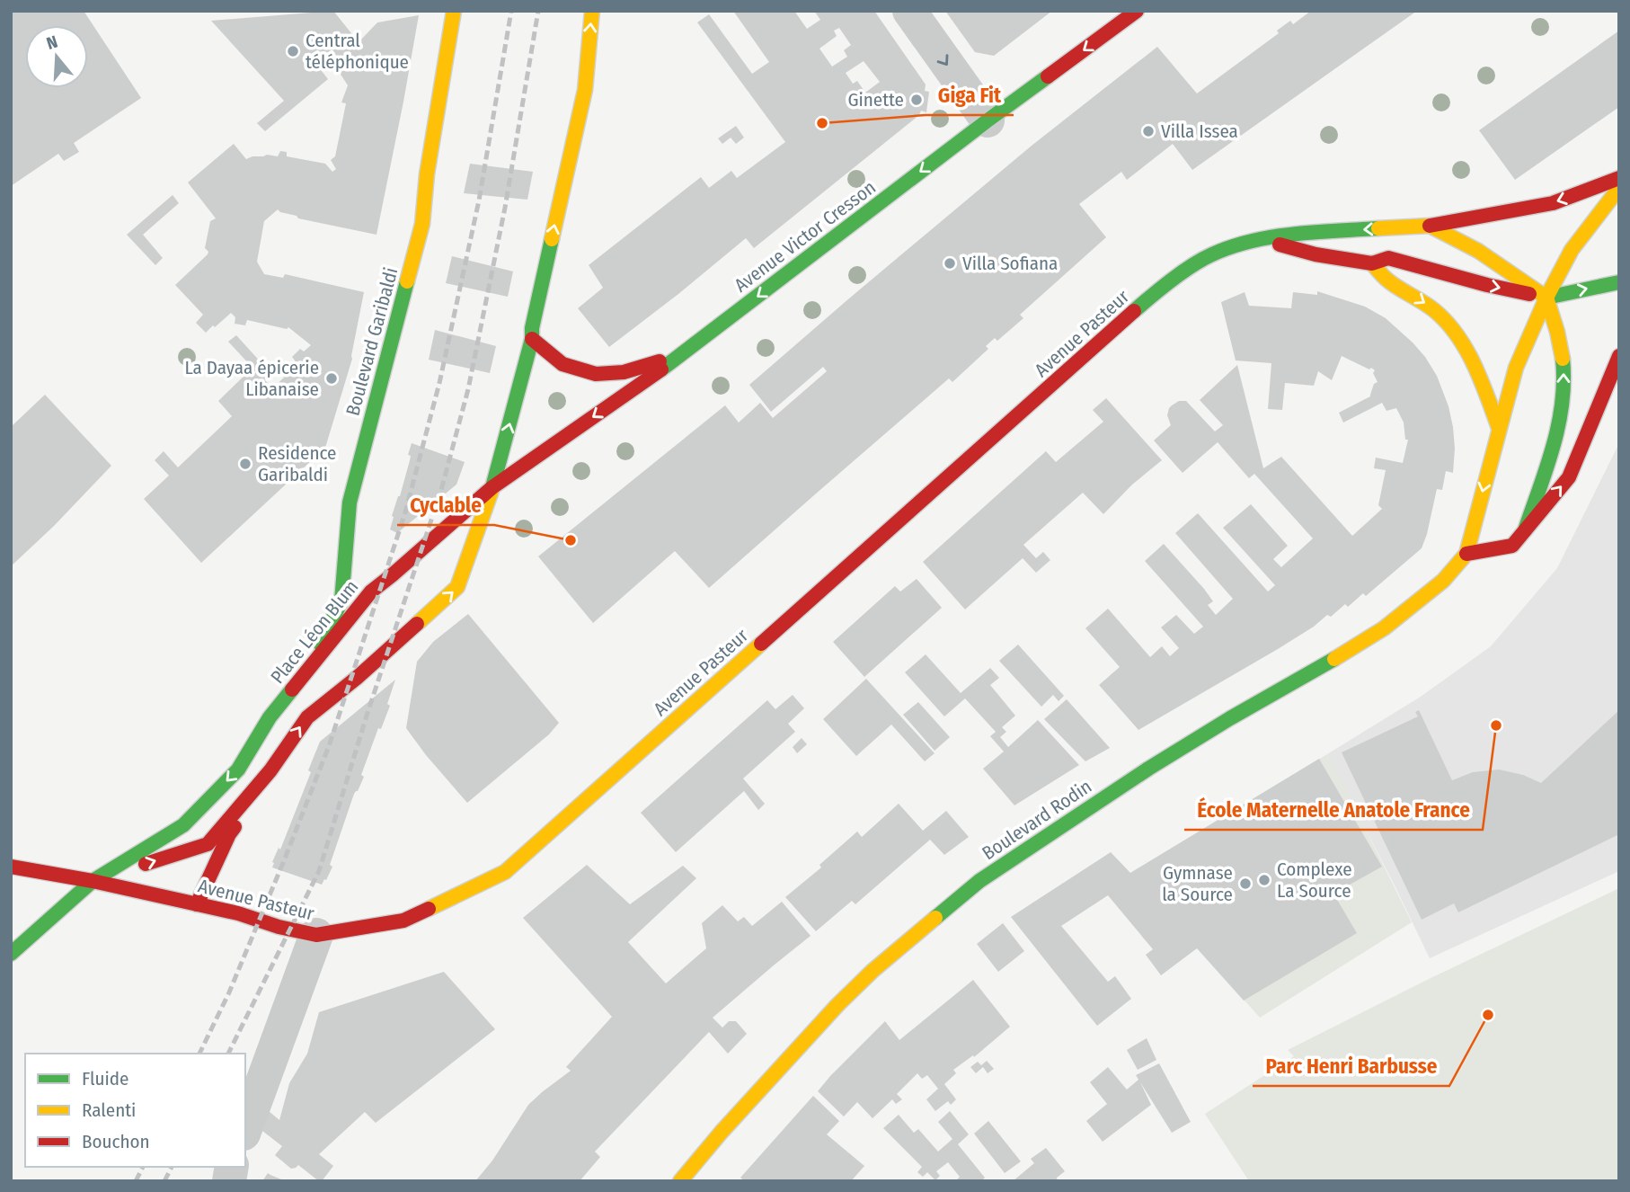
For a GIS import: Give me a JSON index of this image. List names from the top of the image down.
{
  "streets": {
    "main road": [
      "Avenue Victor Cresson",
      "Avenue Pasteur",
      "Boulevard Garibaldi",
      "Place Léon Blum",
      "Boulevard Rodin"
    ]
  },
  "crossings": [
    ["Avenue Victor Cresson", "Place Léon Blum"],
    ["Avenue Pasteur", "Place Léon Blum"],
    ["Boulevard Garibaldi", "Place Léon Blum"]
  ],
  "one_way": ["Avenue Victor Cresson"],
  "places": [
    "Central téléphonique",
    "Ginette",
    "Giga Fit",
    "Villa Issea",
    "Villa Sofiana",
    "La Dayaa épicerie Libanaise",
    "Residence Garibaldi",
    "Cyclable",
    "École Maternelle Anatole France",
    "Complexe La Source",
    "Gymnase la Source",
    "Parc Henri Barbusse"
  ],
  "legend": ["Fluide", "Ralenti", "Bouchon"],
  "north": "top"
}
